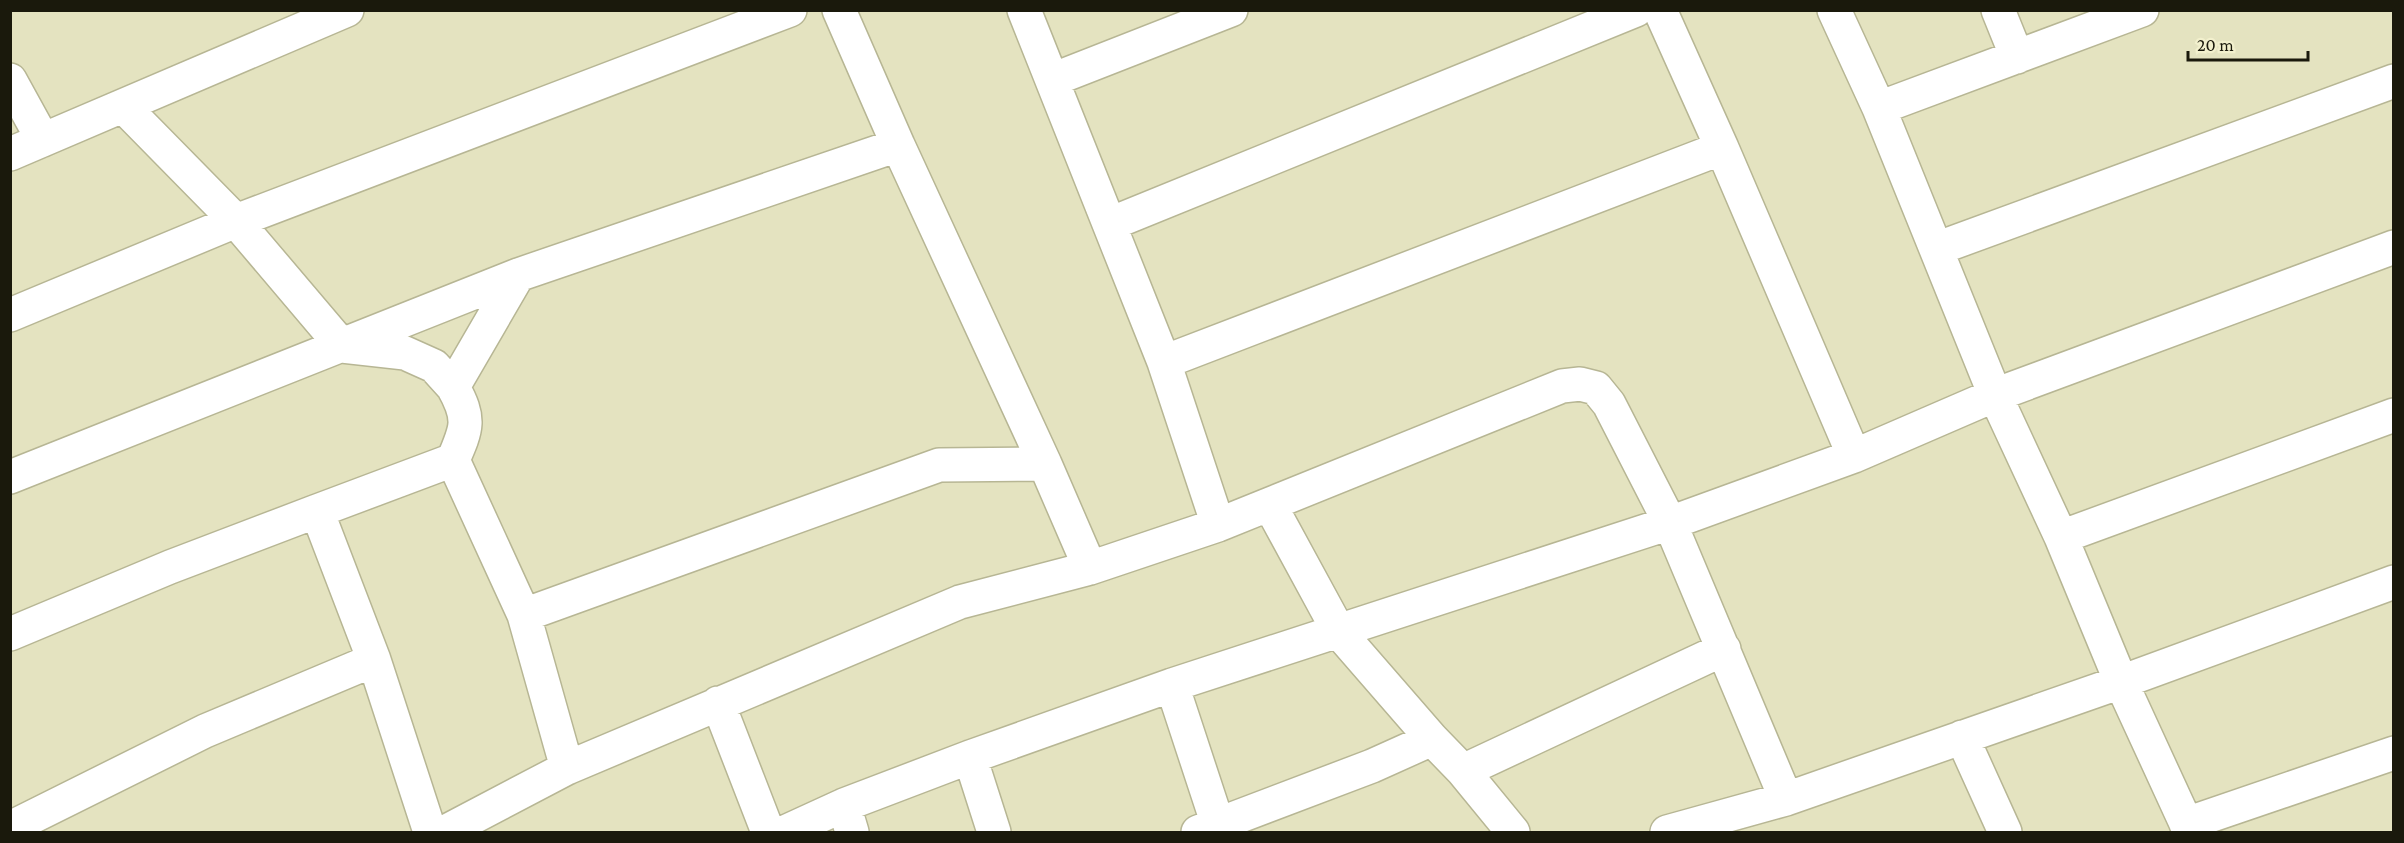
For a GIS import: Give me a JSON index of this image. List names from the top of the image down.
{
  "scale_bar": "20 m"
}
